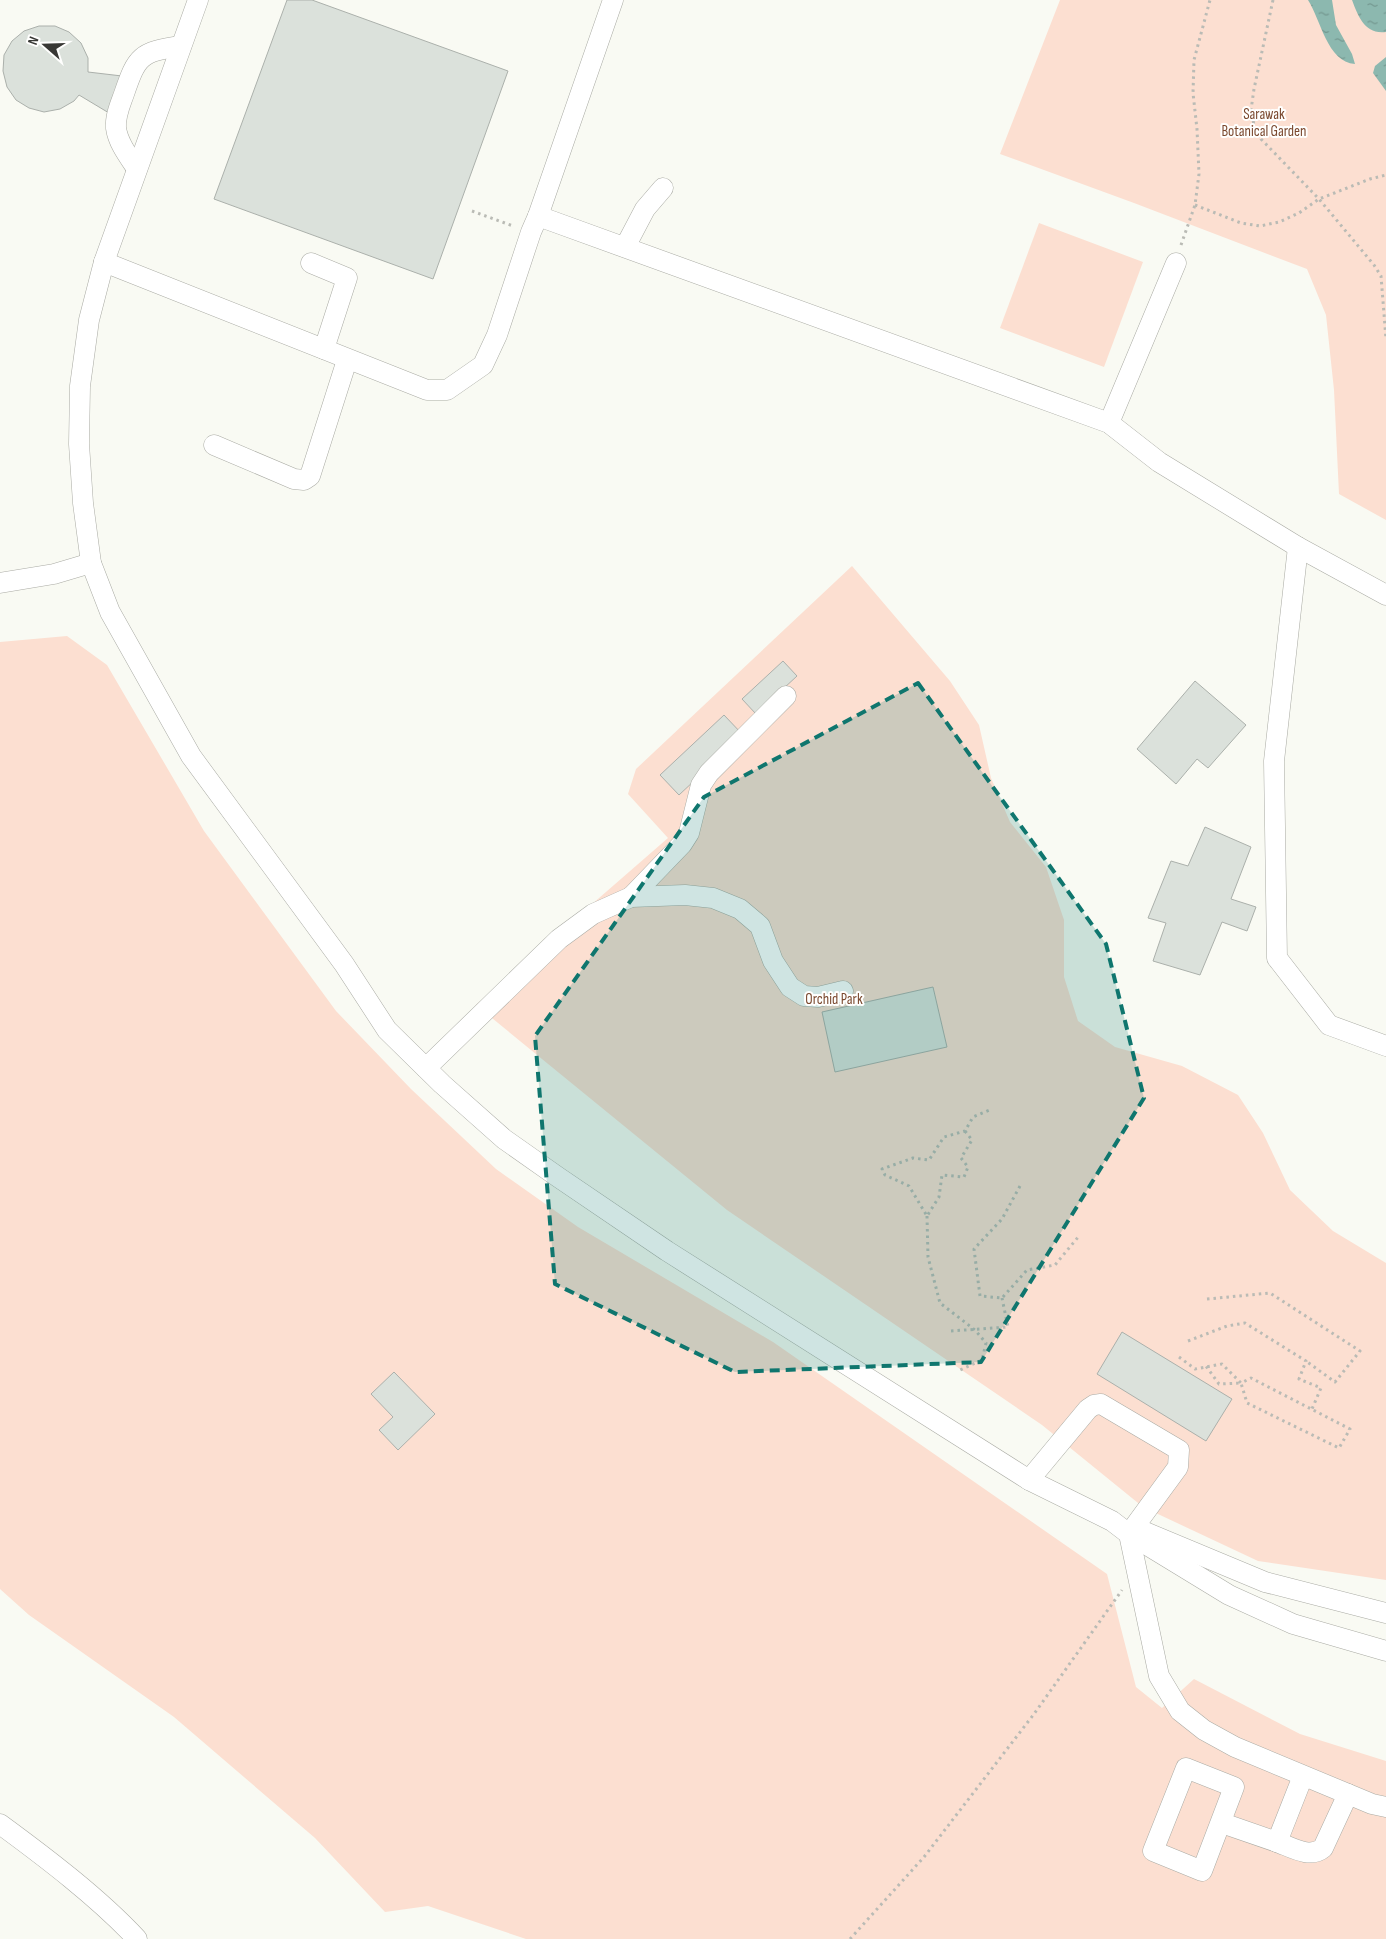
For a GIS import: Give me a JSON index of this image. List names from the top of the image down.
{
  "parks": ["Sarawak Botanical Garden", "Orchid Park"],
  "north": "left"
}
